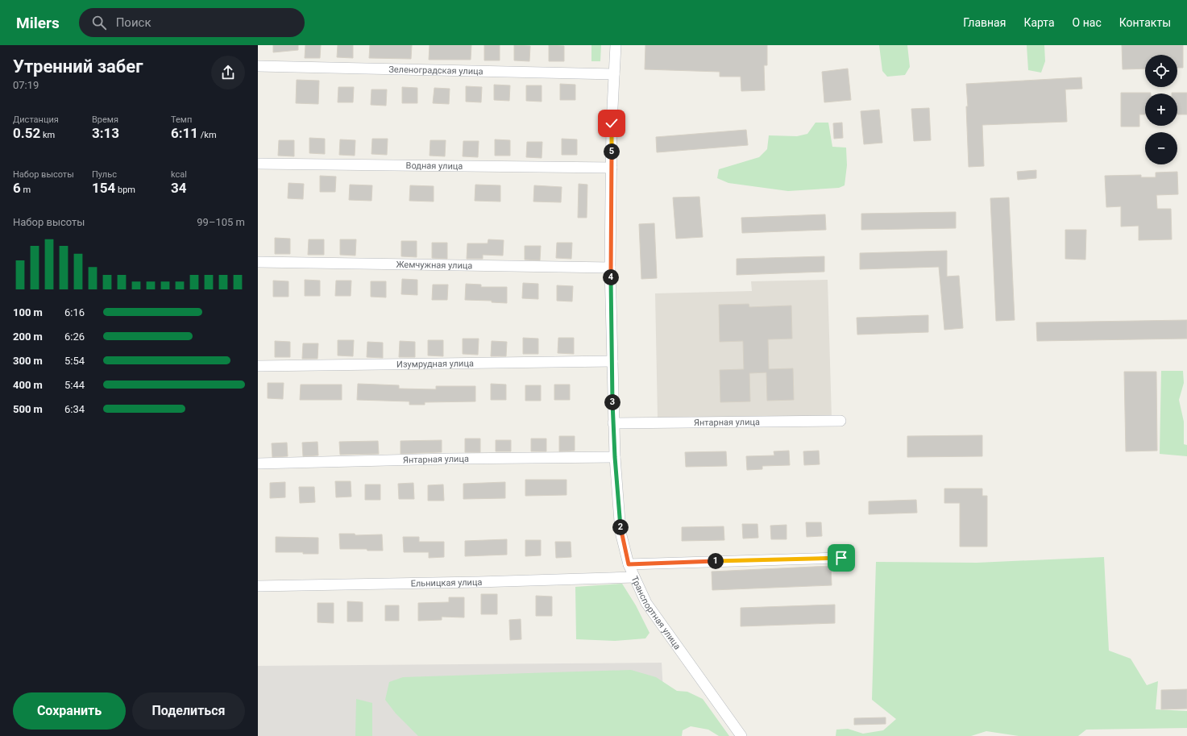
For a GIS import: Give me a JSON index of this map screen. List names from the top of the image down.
{
  "streets": {
    "street": [
      "Зеленоградская улица",
      "Водная улица",
      "Жемчужная улица",
      "Изумрудная улица",
      "Янтарная улица",
      "Ельницкая улица",
      "Транспортная улица"
    ]
  },
  "crossings": [
    ["Зеленоградская улица", "Транспортная улица"],
    ["Водная улица", "Транспортная улица"],
    ["Жемчужная улица", "Транспортная улица"],
    ["Изумрудная улица", "Транспортная улица"],
    ["Янтарная улица", "Транспортная улица"],
    ["Ельницкая улица", "Транспортная улица"]
  ],
  "page": {
    "header": "Milers",
    "search": "Поиск",
    "nav": [
      "Главная",
      "Карта",
      "О нас",
      "Контакты"
    ],
    "heading": ["Утренний забег", "07:19"],
    "map_buttons": ["+", "−"],
    "stats": [
      ["Дистанция", "0.52 km"],
      ["Время", "3:13"],
      ["Темп", "6:11 /km"],
      ["Набор высоты", "6 m"],
      ["Пульс", "154 bpm"],
      ["kcal", "34"]
    ],
    "pins": [
      "5",
      "4",
      "3",
      "2",
      "1"
    ],
    "chart": ["Набор высоты", "99–105 m"],
    "list": [
      {
        "name": "100 m",
        "note": "6:16"
      },
      {
        "name": "200 m",
        "note": "6:26"
      },
      {
        "name": "300 m",
        "note": "5:54"
      },
      {
        "name": "400 m",
        "note": "5:44"
      },
      {
        "name": "500 m",
        "note": "6:34"
      }
    ],
    "buttons": ["Сохранить", "Поделиться"]
  }
}
